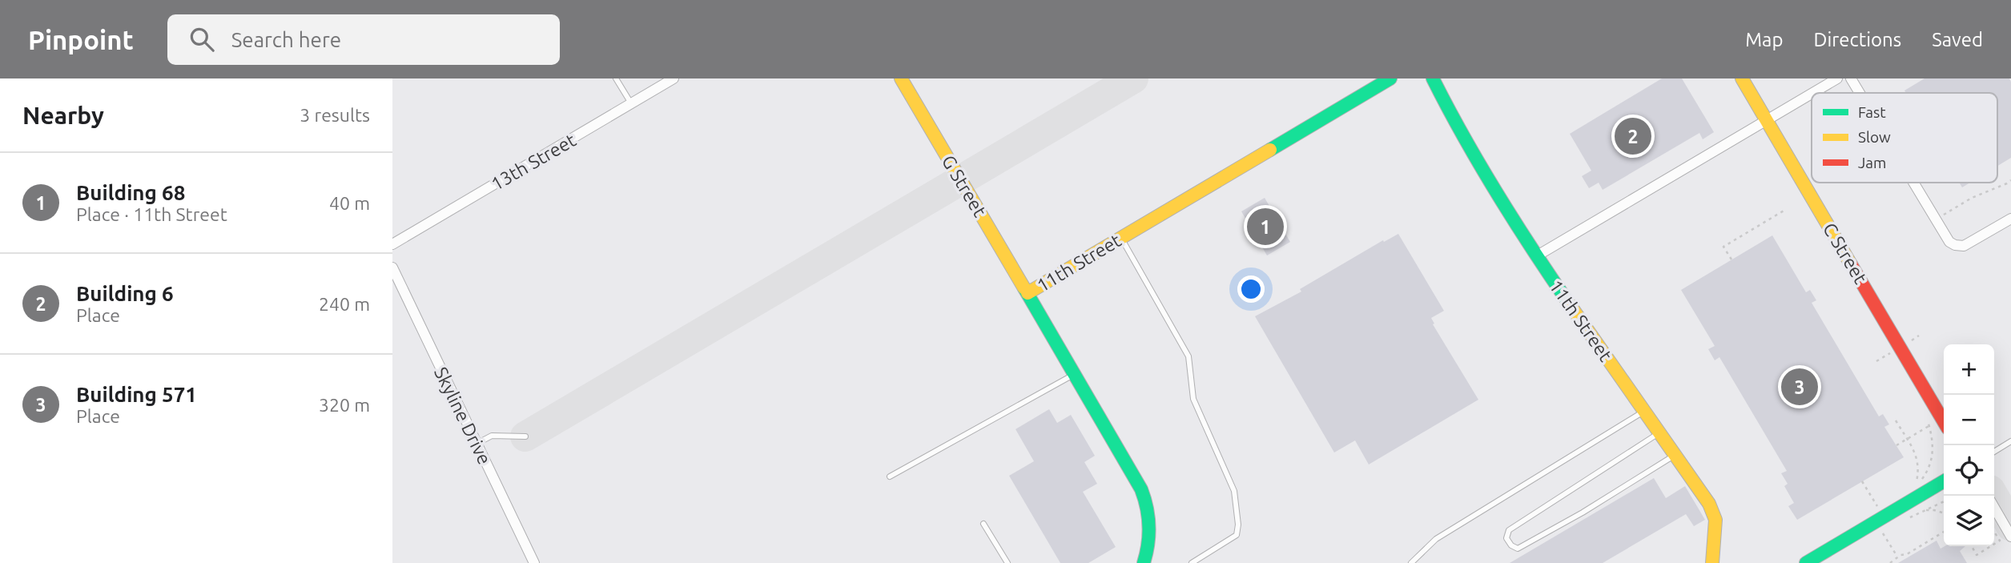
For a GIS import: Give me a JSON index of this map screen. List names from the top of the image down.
{
  "streets": {
    "street": [
      "13th Street",
      "G Street",
      "C Street",
      "11th Street",
      "Skyline Drive"
    ]
  },
  "crossings": [
    ["G Street", "11th Street"]
  ],
  "legend": ["Fast", "Slow", "Jam"],
  "page": {
    "header": "Pinpoint",
    "search": "Search here",
    "nav": ["Map", "Directions", "Saved"],
    "heading": ["Nearby", "3 results"],
    "pins": ["2", "1", "3"],
    "list": [
      {
        "mark": "1",
        "name": "Building 68",
        "note": "Place · 11th Street",
        "value": "40 m"
      },
      {
        "mark": "2",
        "name": "Building 6",
        "note": "Place",
        "value": "240 m"
      },
      {
        "mark": "3",
        "name": "Building 571",
        "note": "Place",
        "value": "320 m"
      }
    ],
    "map_buttons": ["+", "−"]
  }
}
